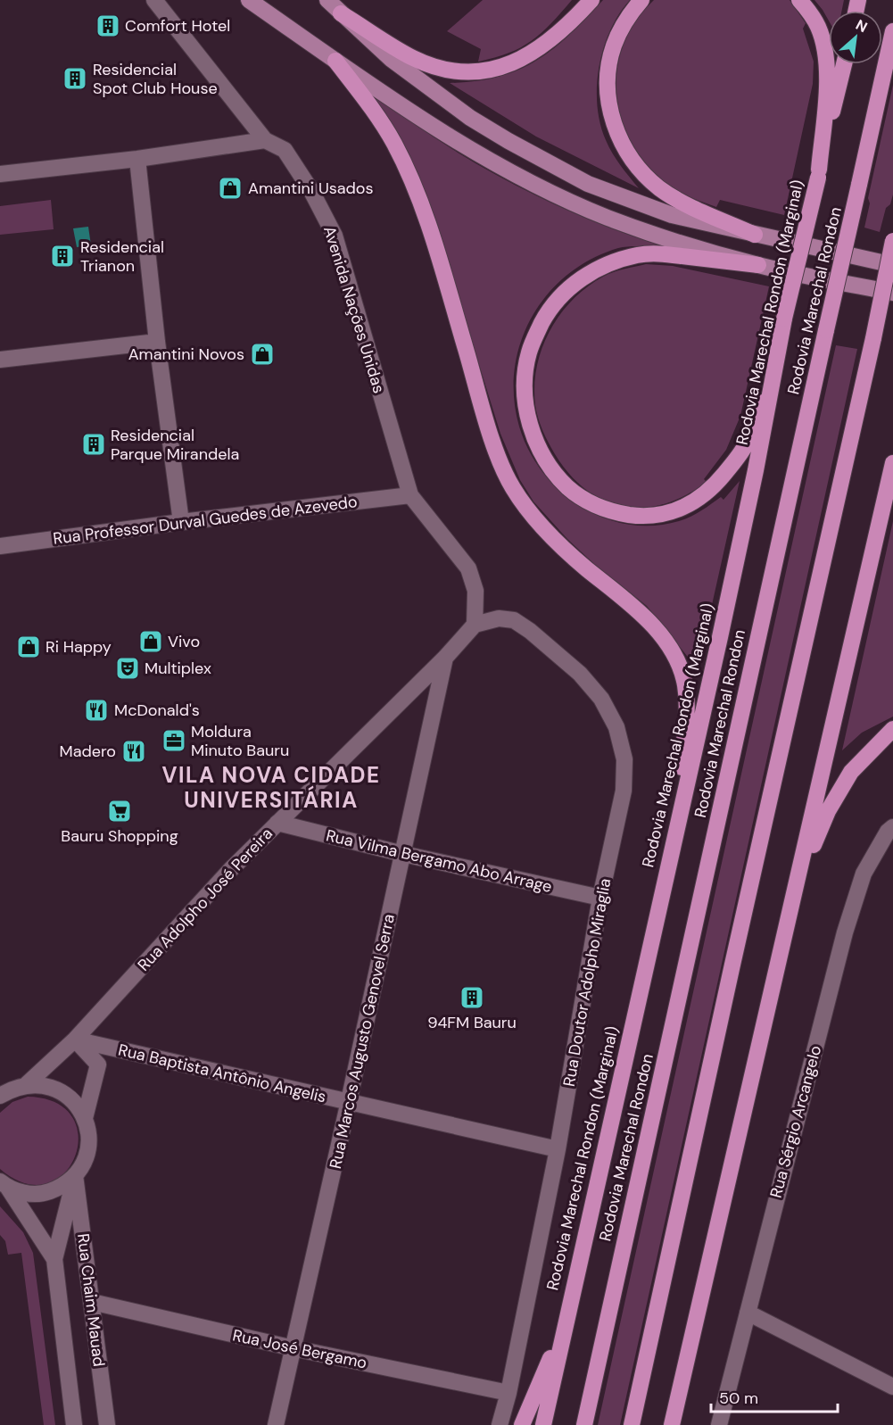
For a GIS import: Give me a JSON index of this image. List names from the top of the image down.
{
  "streets": {
    "highway": ["Rodovia Marechal Rondon", "Rodovia Marechal Rondon (Marginal)"],
    "street": [
      "Avenida Nações Unidas",
      "Rua Professor Durval Guedes de Azevedo",
      "Rua Vilma Bergamo Abo Arrage",
      "Rua Adolpho José Pereira",
      "Rua Doutor Adolpho Miraglia",
      "Rua Marcos Augusto Genovel Serra",
      "Rua Baptista Antônio Angelis",
      "Rua Sérgio Arcangelo",
      "Rua Chaim Mauad",
      "Rua José Bergamo"
    ]
  },
  "crossings": [
    ["Avenida Nações Unidas", "Rua Professor Durval Guedes de Azevedo"],
    ["Avenida Nações Unidas", "Rua Adolpho José Pereira"],
    ["Avenida Nações Unidas", "Rua Doutor Adolpho Miraglia"],
    ["Rua Vilma Bergamo Abo Arrage", "Rua Adolpho José Pereira"],
    ["Rua Vilma Bergamo Abo Arrage", "Rua Doutor Adolpho Miraglia"],
    ["Rua Vilma Bergamo Abo Arrage", "Rua Marcos Augusto Genovel Serra"],
    ["Rua Adolpho José Pereira", "Rua Doutor Adolpho Miraglia"],
    ["Rua Adolpho José Pereira", "Rua Marcos Augusto Genovel Serra"],
    ["Rua Adolpho José Pereira", "Rua Baptista Antônio Angelis"],
    ["Rua Doutor Adolpho Miraglia", "Rua Baptista Antônio Angelis"],
    ["Rua Doutor Adolpho Miraglia", "Rua José Bergamo"],
    ["Rua Marcos Augusto Genovel Serra", "Rua Baptista Antônio Angelis"],
    ["Rua Marcos Augusto Genovel Serra", "Rua José Bergamo"],
    ["Rua Chaim Mauad", "Rua José Bergamo"]
  ],
  "districts": ["VILA NOVA CIDADE UNIVERSITÁRIA"],
  "places": {
    "building": [
      "Comfort Hotel",
      "Residencial Spot Club House",
      "Residencial Trianon",
      "Residencial Parque Mirandela",
      "94FM Bauru"
    ],
    "shop": [
      "Amantini Usados",
      "Amantini Novos",
      "Vivo",
      "Ri Happy"
    ],
    "theatre": ["Multiplex"],
    "restaurant": ["McDonald's", "Madero"],
    "office": ["Moldura Minuto Bauru"],
    "supermarket": ["Bauru Shopping"]
  },
  "scale_bar": "50 m",
  "north": "top right"
}
